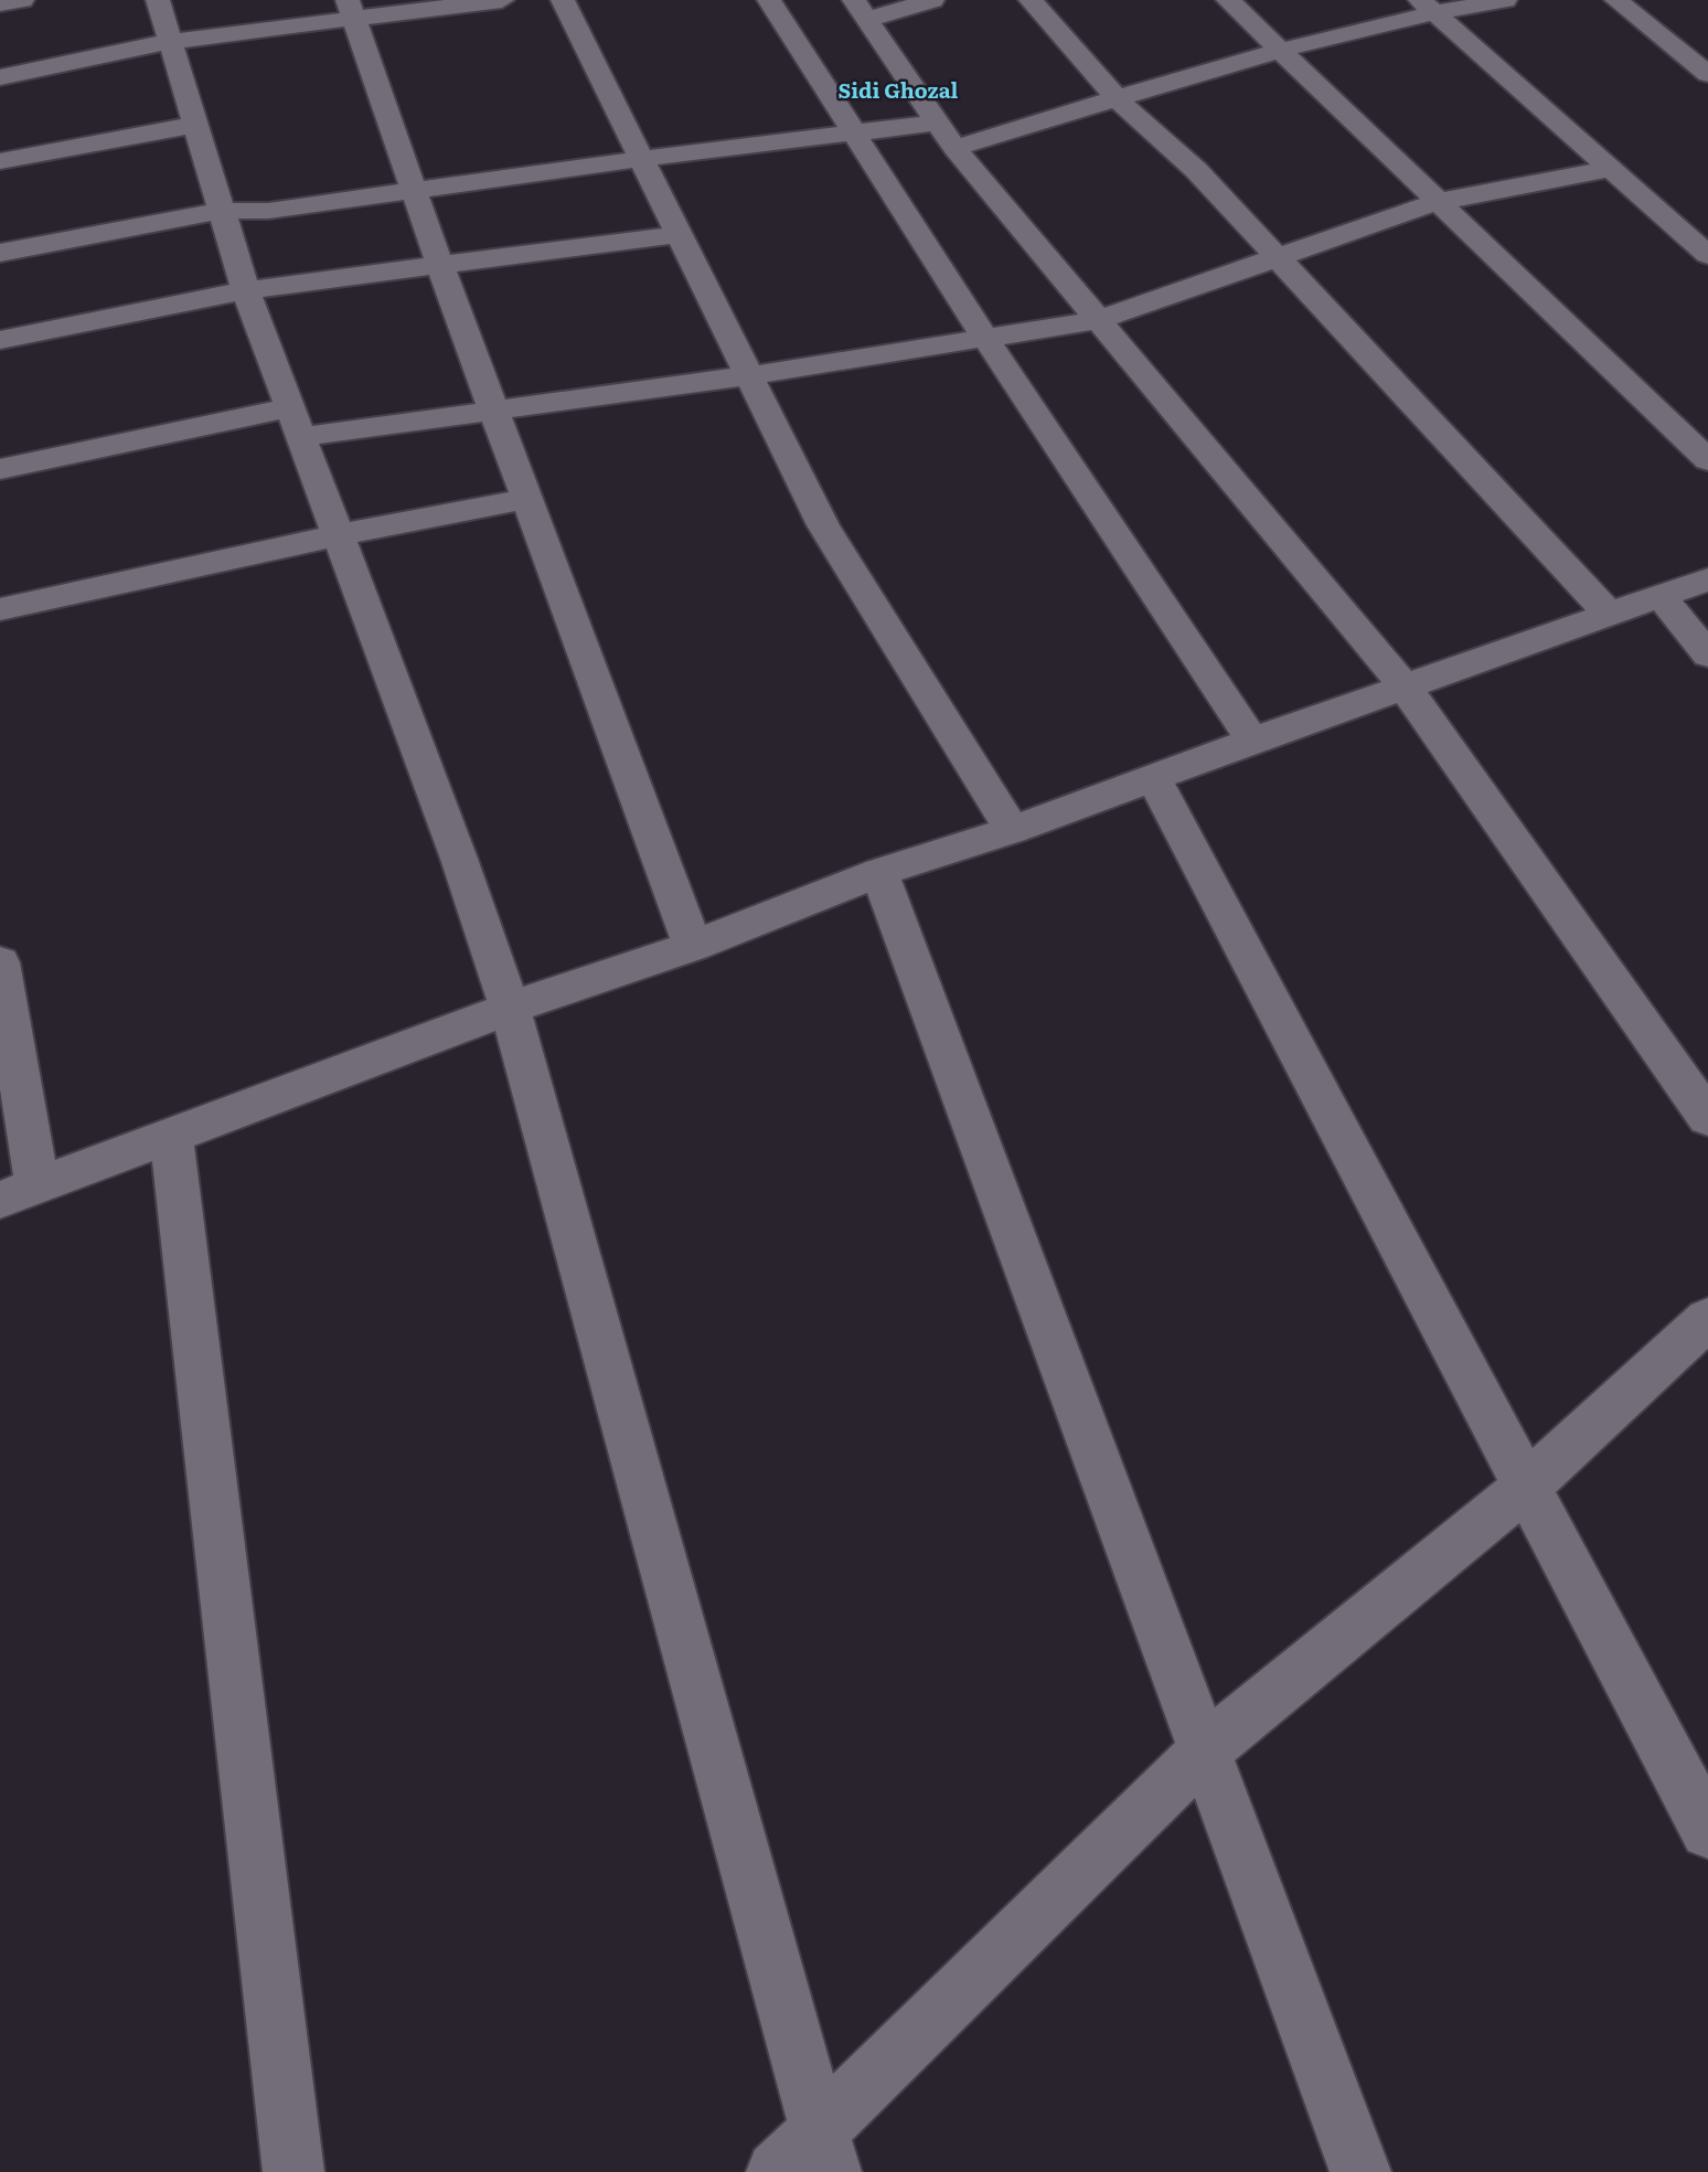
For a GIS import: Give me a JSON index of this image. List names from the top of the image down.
{
  "districts": ["Sidi Ghozal"]
}
